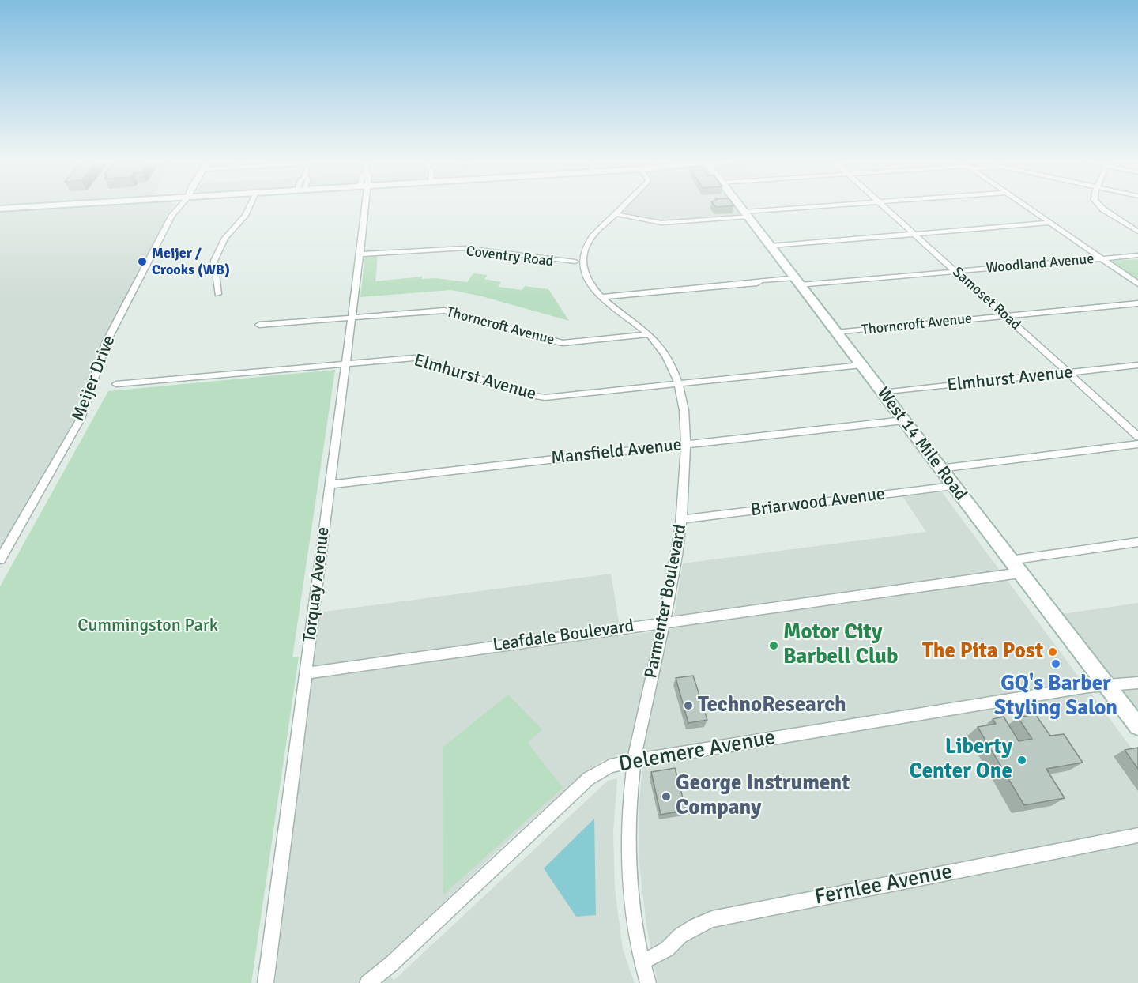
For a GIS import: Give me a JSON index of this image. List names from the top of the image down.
{
  "streets": {
    "main road": ["West 14 Mile Road"],
    "street": [
      "Coventry Road",
      "Woodland Avenue",
      "Samoset Road",
      "Thorncroft Avenue",
      "Elmhurst Avenue",
      "Meijer Drive",
      "Mansfield Avenue",
      "Briarwood Avenue",
      "Torquay Avenue",
      "Parmenter Boulevard",
      "Leafdale Boulevard",
      "Delemere Avenue",
      "Fernlee Avenue"
    ]
  },
  "crossings": [
    ["Coventry Road", "Torquay Avenue"],
    ["Coventry Road", "Parmenter Boulevard"],
    ["Woodland Avenue", "Samoset Road"],
    ["Woodland Avenue", "West 14 Mile Road"],
    ["Woodland Avenue", "Parmenter Boulevard"],
    ["Samoset Road", "Thorncroft Avenue"],
    ["Samoset Road", "Elmhurst Avenue"],
    ["Thorncroft Avenue", "West 14 Mile Road"],
    ["Thorncroft Avenue", "Torquay Avenue"],
    ["Thorncroft Avenue", "Parmenter Boulevard"],
    ["Elmhurst Avenue", "West 14 Mile Road"],
    ["Elmhurst Avenue", "Torquay Avenue"],
    ["Elmhurst Avenue", "Parmenter Boulevard"],
    ["West 14 Mile Road", "Mansfield Avenue"],
    ["West 14 Mile Road", "Briarwood Avenue"],
    ["West 14 Mile Road", "Leafdale Boulevard"],
    ["West 14 Mile Road", "Delemere Avenue"],
    ["Mansfield Avenue", "Torquay Avenue"],
    ["Mansfield Avenue", "Parmenter Boulevard"],
    ["Briarwood Avenue", "Parmenter Boulevard"],
    ["Torquay Avenue", "Leafdale Boulevard"],
    ["Parmenter Boulevard", "Leafdale Boulevard"],
    ["Parmenter Boulevard", "Delemere Avenue"],
    ["Parmenter Boulevard", "Fernlee Avenue"]
  ],
  "parks": ["Cummingston Park"],
  "places": [
    "Meijer / Crooks (WB)",
    "Motor City Barbell Club",
    "The Pita Post",
    "GQ's Barber Styling Salon",
    "TechnoResearch",
    "Liberty Center One",
    "George Instrument Company"
  ]
}
